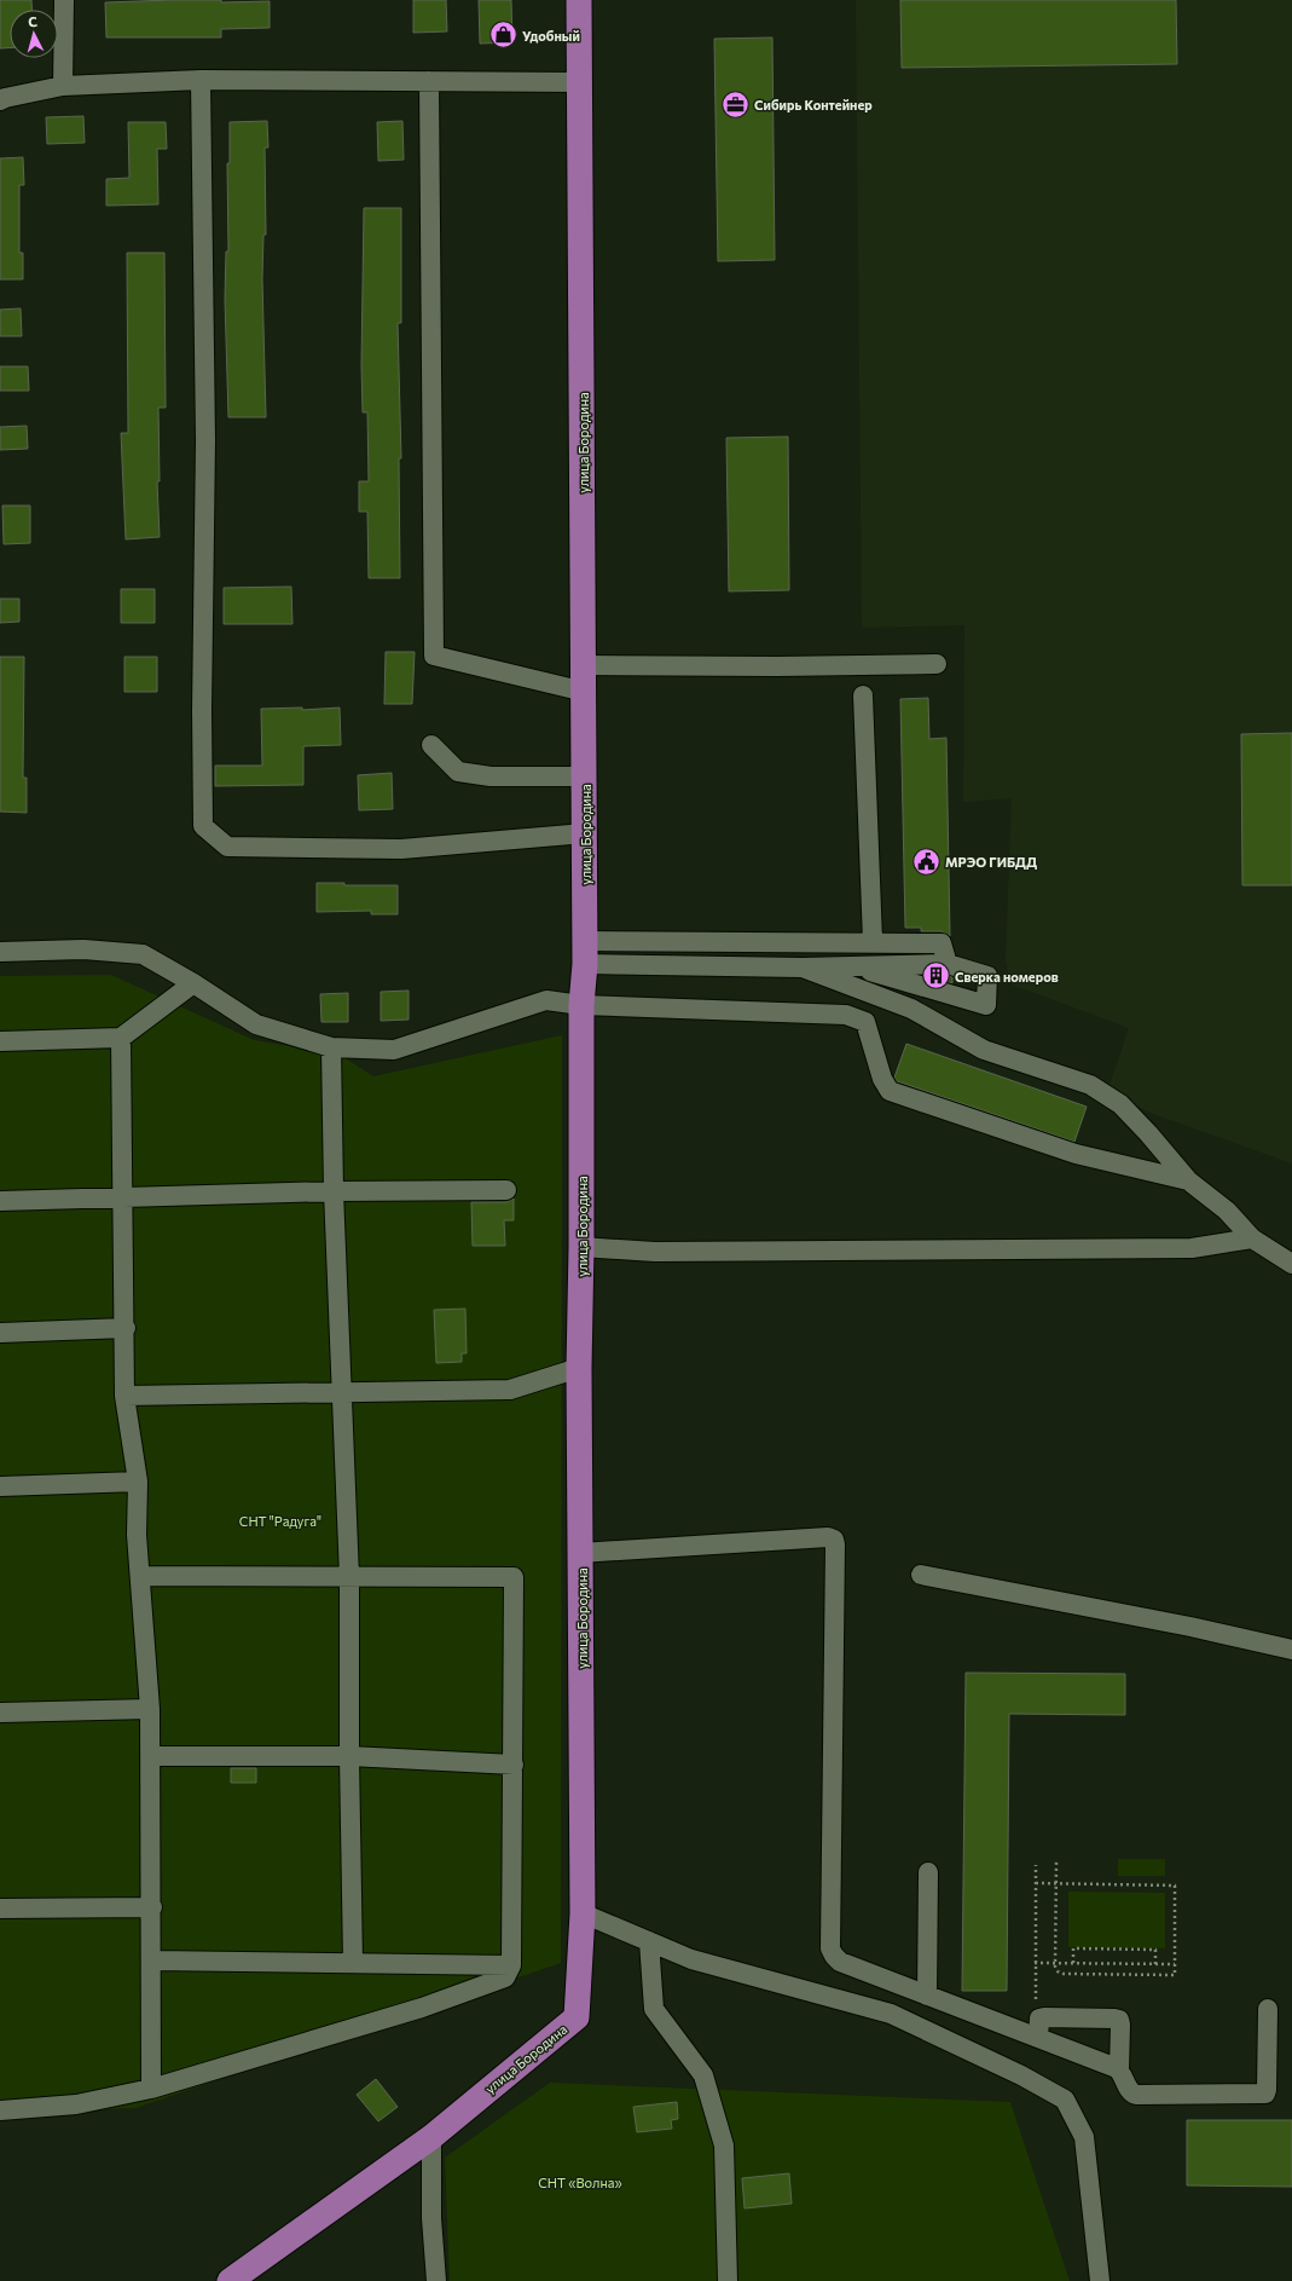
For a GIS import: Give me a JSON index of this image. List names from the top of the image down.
{
  "streets": {
    "main road": ["улица Бородина"]
  },
  "parks": ["СНТ \"Радуга\"", "СНТ «Волна»"],
  "places": {
    "shop": ["Удобный"],
    "office": ["Сибирь Контейнер"],
    "public building": ["МРЭО ГИБДД"],
    "building": ["Сверка номеров"]
  },
  "north": "top"
}
